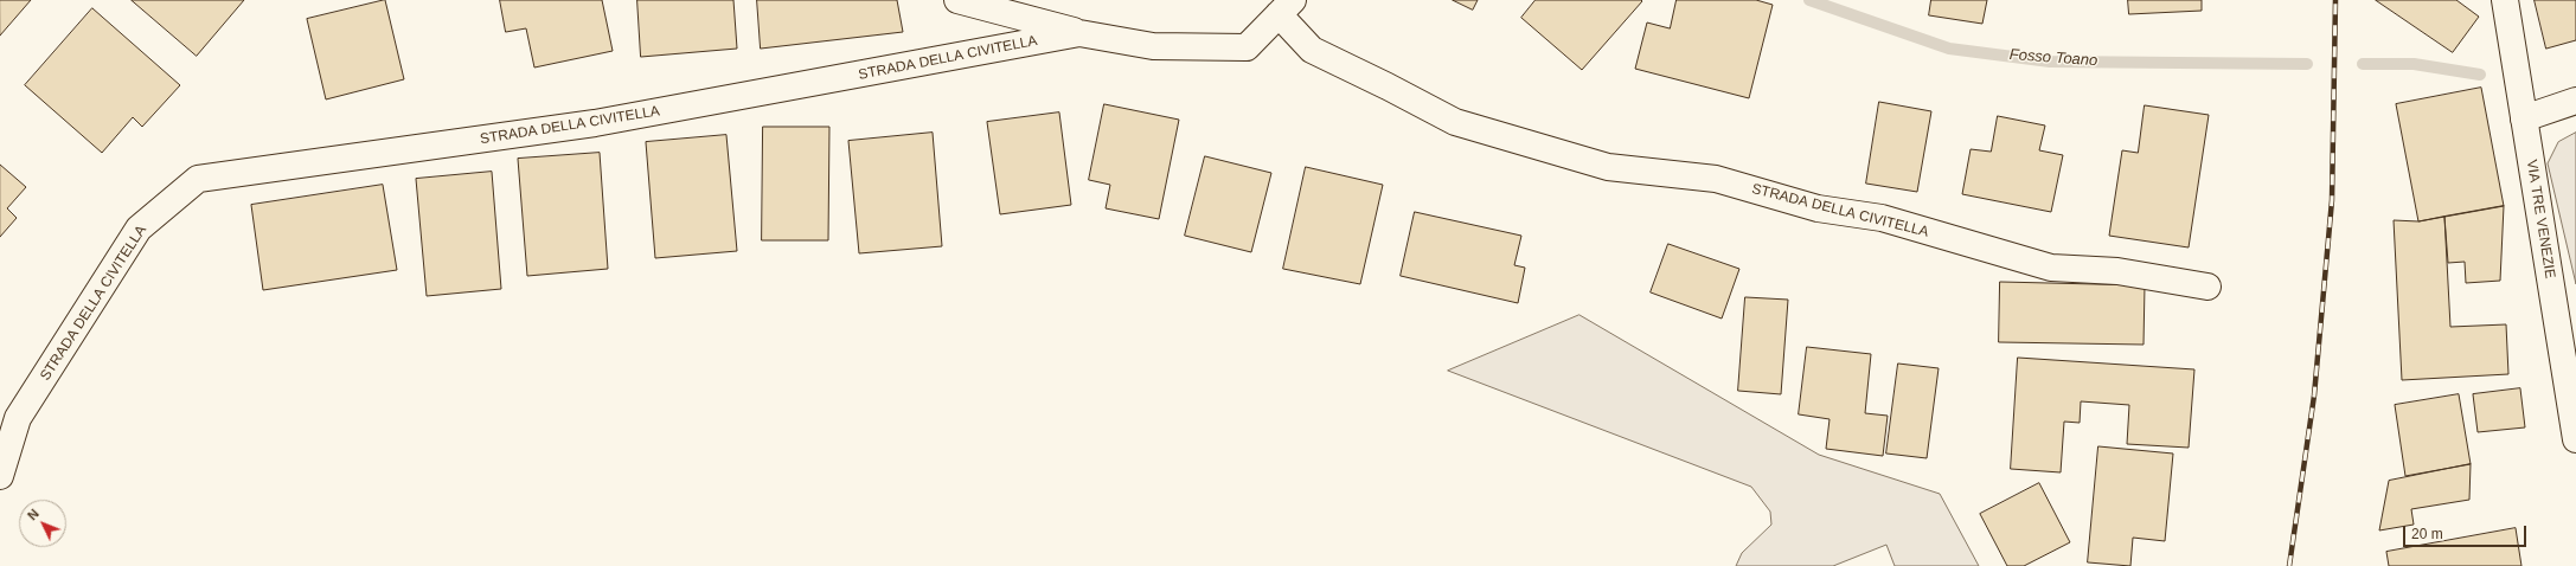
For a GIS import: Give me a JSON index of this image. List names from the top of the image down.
{
  "streets": {
    "street": ["STRADA DELLA CIVITELLA", "VIA TRE VENEZIE"]
  },
  "water": ["Fosso Toano"],
  "scale_bar": "20 m",
  "north": "top left"
}
